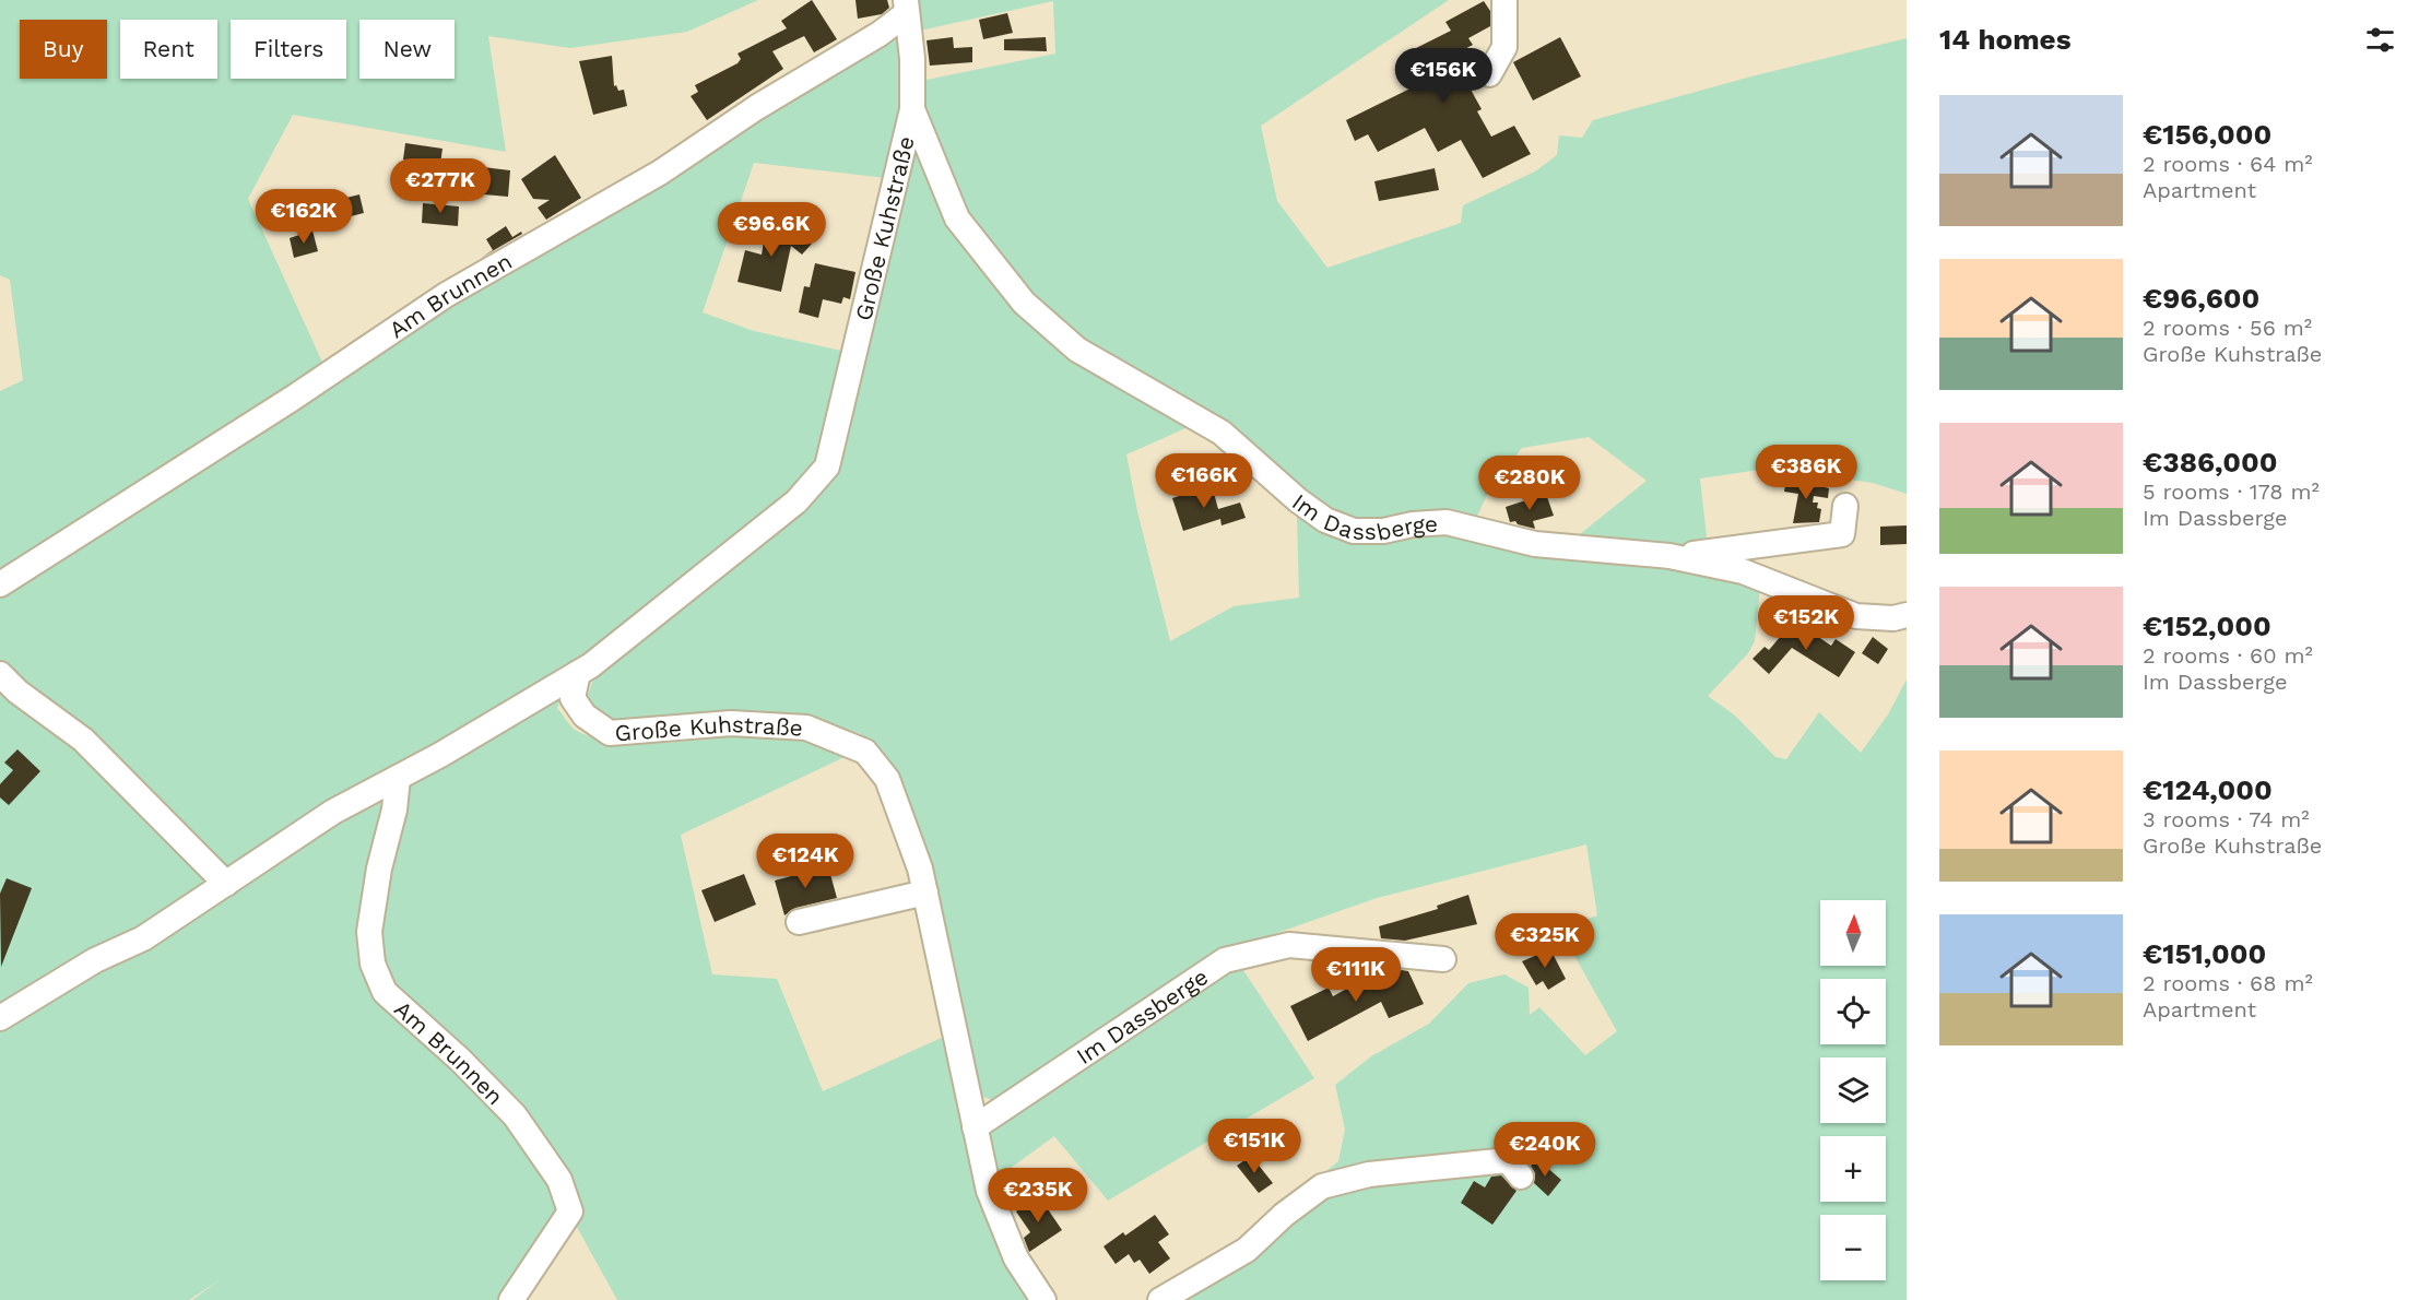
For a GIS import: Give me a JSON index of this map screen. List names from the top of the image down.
{
  "streets": {
    "street": ["Große Kuhstraße", "Am Brunnen", "Im Dassberge"]
  },
  "crossings": [
    ["Große Kuhstraße", "Am Brunnen"],
    ["Große Kuhstraße", "Im Dassberge"]
  ],
  "north": "top",
  "page": {
    "heading": "14 homes",
    "chip": [
      "Buy",
      "Rent",
      "Filters",
      "New"
    ],
    "price": [
      "€156K",
      "€277K",
      "€162K",
      "€96.6K",
      "€386K",
      "€166K",
      "€280K",
      "€152K",
      "€124K",
      "€325K",
      "€111K",
      "€151K",
      "€240K",
      "€235K"
    ],
    "list": [
      {
        "name": "€156,000",
        "note": "2 rooms · 64 m² · Apartment"
      },
      {
        "name": "€96,600",
        "note": "2 rooms · 56 m² · Große Kuhstraße"
      },
      {
        "name": "€386,000",
        "note": "5 rooms · 178 m² · Im Dassberge"
      },
      {
        "name": "€152,000",
        "note": "2 rooms · 60 m² · Im Dassberge"
      },
      {
        "name": "€124,000",
        "note": "3 rooms · 74 m² · Große Kuhstraße"
      },
      {
        "name": "€151,000",
        "note": "2 rooms · 68 m² · Apartment"
      }
    ],
    "map_buttons": ["+", "−"]
  }
}
